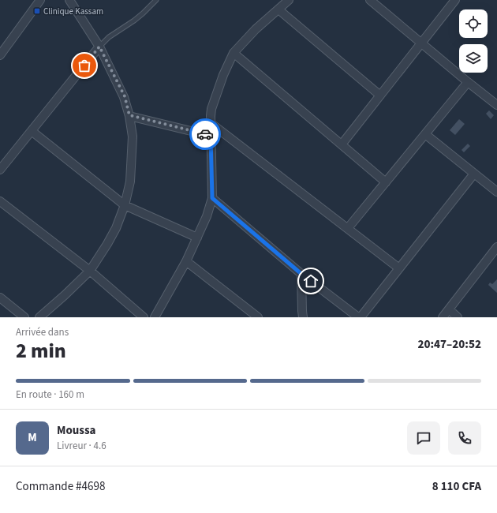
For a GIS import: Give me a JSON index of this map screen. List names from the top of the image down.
{
  "places": {
    "transit": ["Clinique Kassam"]
  },
  "page": {
    "heading": ["2 min", "Arrivée dans", "20:47–20:52"],
    "panel": [
      "Moussa",
      "Livreur · 4.6",
      "Commande #4698",
      "8 110 CFA"
    ],
    "bar": "En route · 160 m",
    "round": "M"
  }
}
